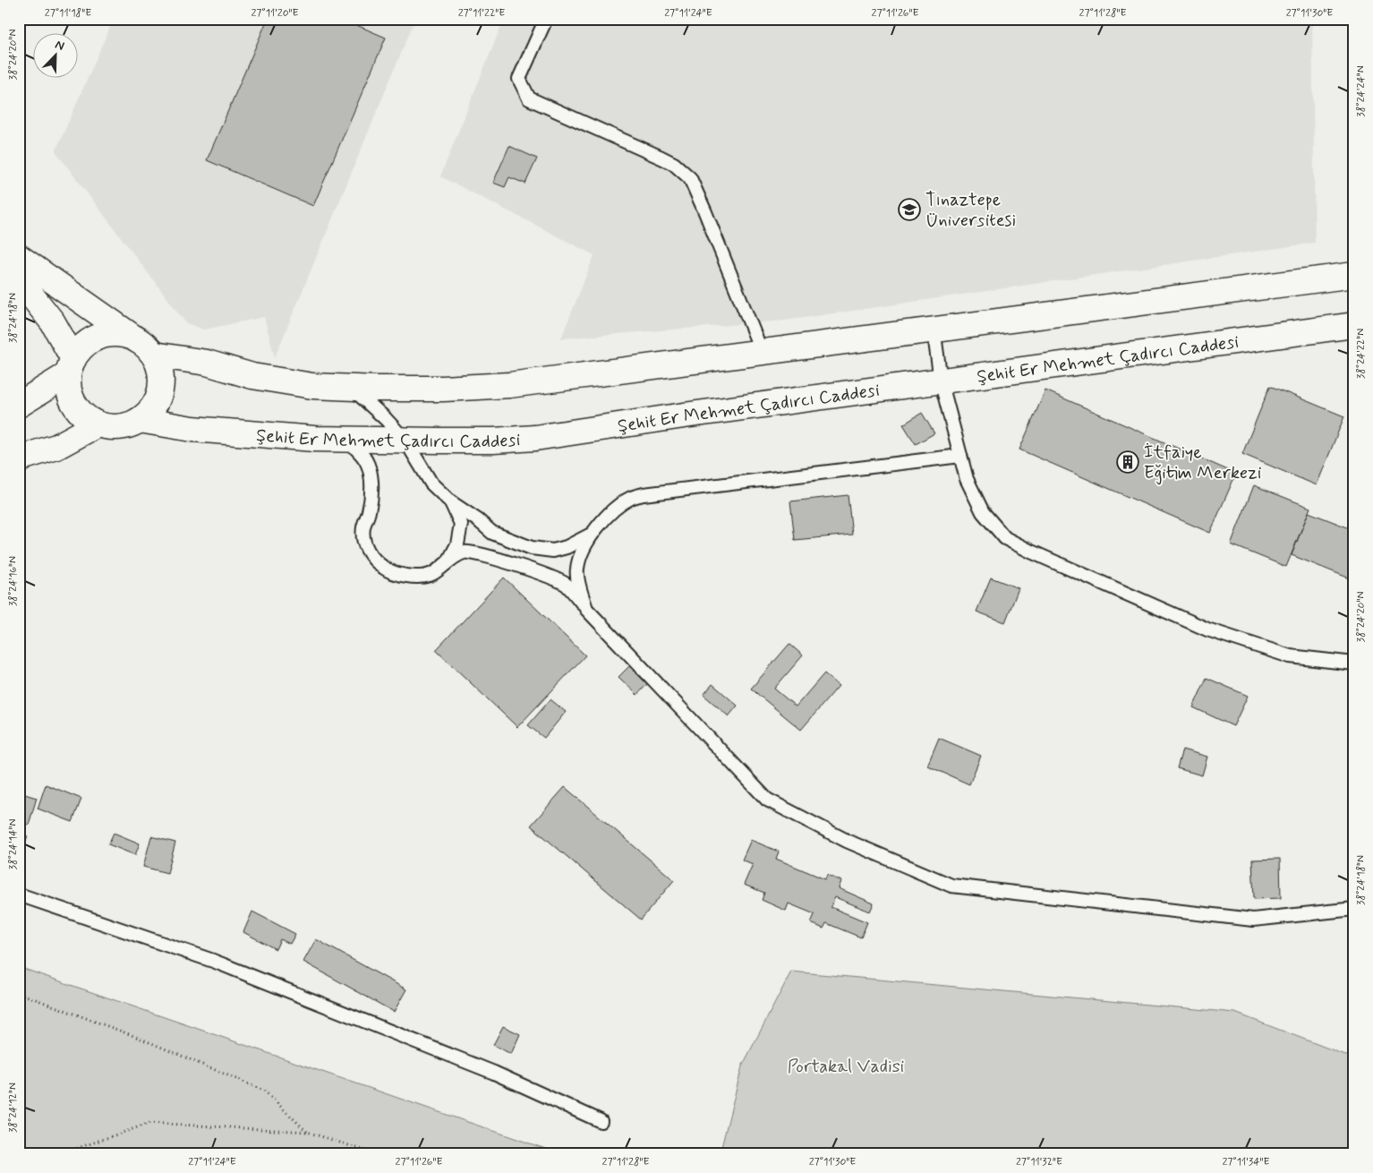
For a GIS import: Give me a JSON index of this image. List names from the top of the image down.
{
  "streets": {
    "main road": ["Şehit Er Mehmet Çadırcı Caddesi"]
  },
  "parks": ["Portakal Vadisi"],
  "places": {
    "school or university": ["Tınaztepe Üniversitesi"],
    "building": ["İtfaiye Eğitim Merkezi"]
  },
  "north": "top right",
  "coordinates": [
    "27°11'18\"E",
    "27°11'20\"E",
    "27°11'22\"E",
    "27°11'24\"E",
    "27°11'26\"E",
    "27°11'28\"E",
    "27°11'30\"E",
    "38°24'20\"N",
    "38°24'24\"N",
    "38°24'18\"N",
    "38°24'22\"N",
    "38°24'16\"N",
    "38°24'14\"N",
    "38°24'12\"N",
    "27°11'32\"E",
    "27°11'34\"E"
  ]
}
